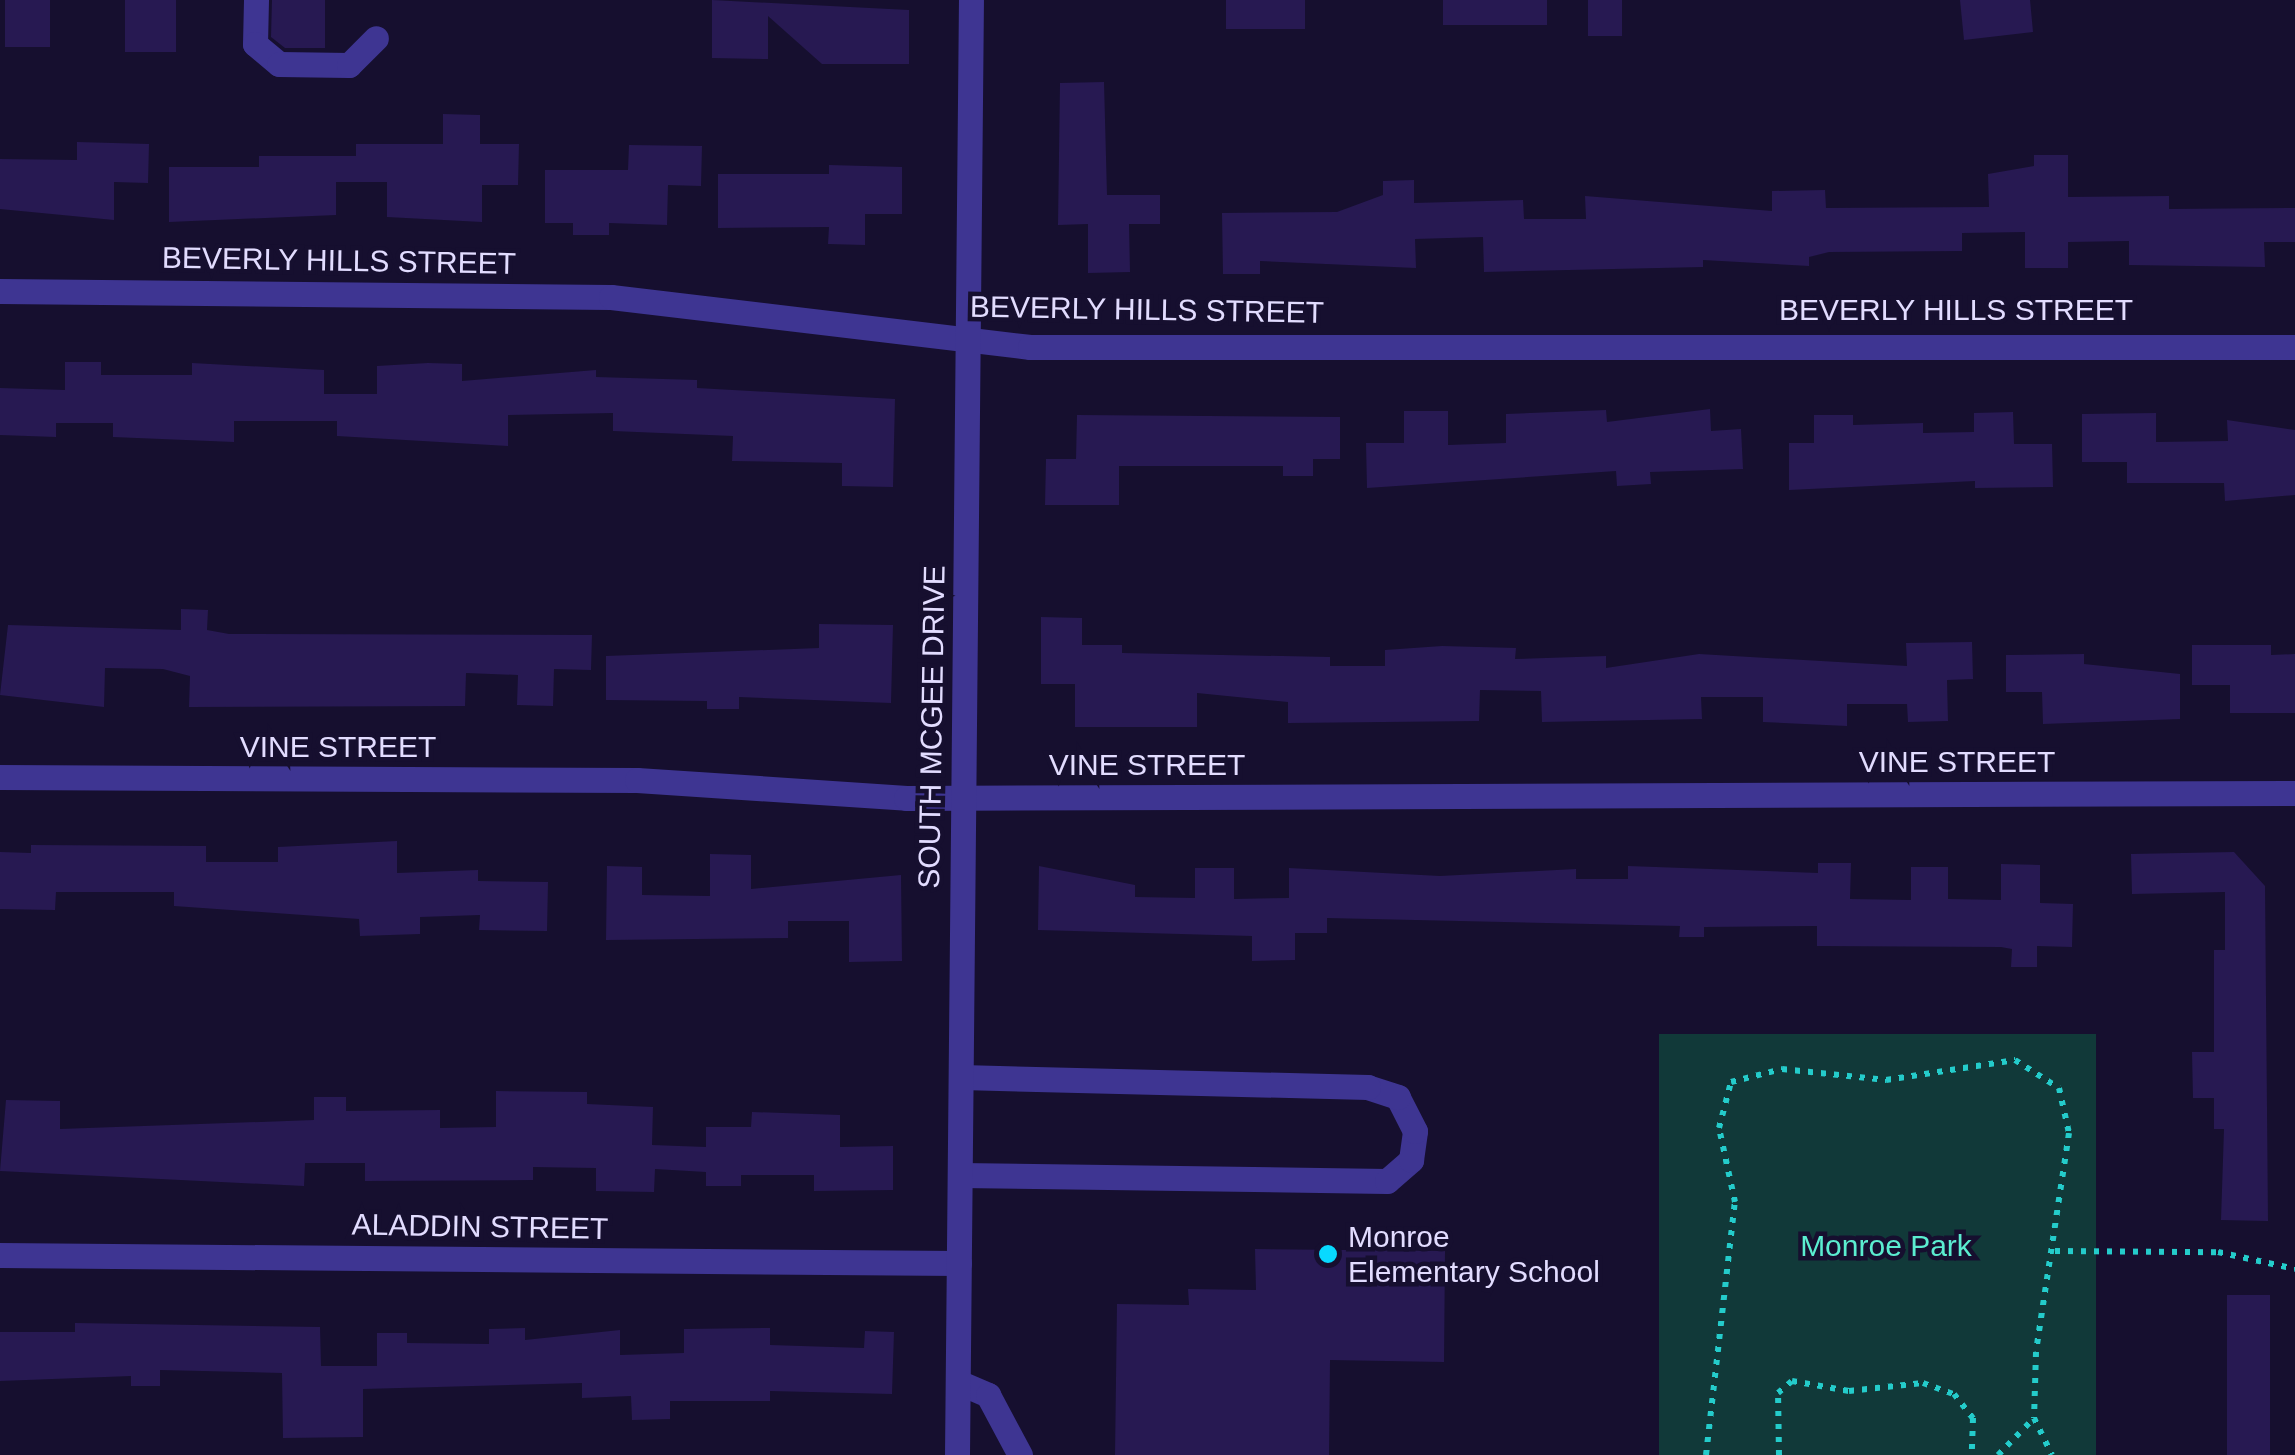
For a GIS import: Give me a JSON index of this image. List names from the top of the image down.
{
  "streets": {
    "street": [
      "BEVERLY HILLS STREET",
      "SOUTH MCGEE DRIVE",
      "VINE STREET",
      "ALADDIN STREET"
    ]
  },
  "crossings": [
    ["BEVERLY HILLS STREET", "SOUTH MCGEE DRIVE"],
    ["SOUTH MCGEE DRIVE", "VINE STREET"],
    ["SOUTH MCGEE DRIVE", "ALADDIN STREET"]
  ],
  "parks": ["Monroe Park"],
  "places": ["Monroe Elementary School"]
}
